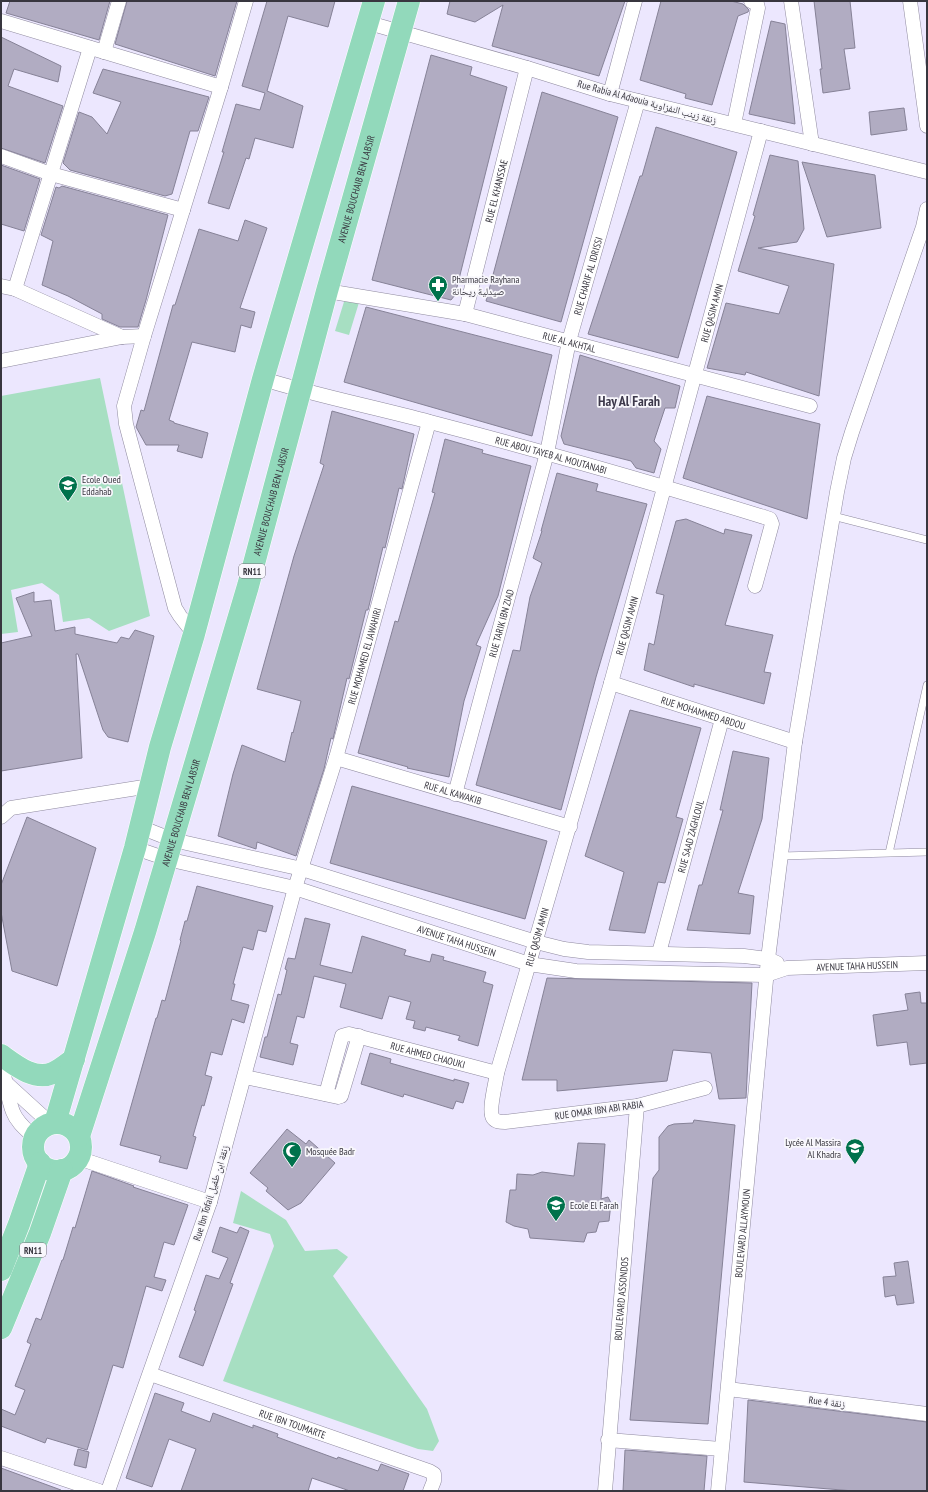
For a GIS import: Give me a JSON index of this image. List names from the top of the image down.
{
  "streets": {
    "main road": ["AVENUE BOUCHAIB BEN LABSIR", "RN11"],
    "street": [
      "Rue Rabia Al Adaouia زنقة زينب النفزاوية",
      "RUE EL KHANSSAE",
      "RUE CHARIF AL IDRISSI",
      "RUE QASIM AMIN",
      "RUE AL AKHTAL",
      "RUE ABOU TAYEB AL MOUTANABI",
      "RUE TARIK IBN ZIAD",
      "RUE MOHAMED EL JAWAHIRI",
      "RUE MOHAMMED ABDOU",
      "RUE AL KAWAKIB",
      "RUE SAAD ZAGHLOUL",
      "AVENUE TAHA HUSSEIN",
      "RUE AHMED CHAOUKI",
      "RUE OMAR IBN ABI RABIA",
      "Rue Ibn Tofail زنقة ابن طفيل",
      "BOULEVARD ALLAYMOUN",
      "BOULEVARD ASSONDOS",
      "Rue 4 زنقة",
      "RUE IBN TOUMARTE"
    ]
  },
  "crossings": [
    ["Rue Rabia Al Adaouia زنقة زينب النفزاوية", "AVENUE BOUCHAIB BEN LABSIR"],
    ["Rue Rabia Al Adaouia زنقة زينب النفزاوية", "RUE EL KHANSSAE"],
    ["Rue Rabia Al Adaouia زنقة زينب النفزاوية", "RUE CHARIF AL IDRISSI"],
    ["Rue Rabia Al Adaouia زنقة زينب النفزاوية", "RUE QASIM AMIN"],
    ["AVENUE BOUCHAIB BEN LABSIR", "RUE AL AKHTAL"],
    ["AVENUE BOUCHAIB BEN LABSIR", "RUE ABOU TAYEB AL MOUTANABI"],
    ["AVENUE BOUCHAIB BEN LABSIR", "RN11"],
    ["AVENUE BOUCHAIB BEN LABSIR", "AVENUE TAHA HUSSEIN"],
    ["RUE EL KHANSSAE", "RUE AL AKHTAL"],
    ["RUE CHARIF AL IDRISSI", "RUE AL AKHTAL"],
    ["RUE CHARIF AL IDRISSI", "RUE ABOU TAYEB AL MOUTANABI"],
    ["RUE CHARIF AL IDRISSI", "RUE TARIK IBN ZIAD"],
    ["RUE QASIM AMIN", "RUE AL AKHTAL"],
    ["RUE QASIM AMIN", "RUE ABOU TAYEB AL MOUTANABI"],
    ["RUE QASIM AMIN", "RUE MOHAMMED ABDOU"],
    ["RUE QASIM AMIN", "RUE AL KAWAKIB"],
    ["RUE QASIM AMIN", "AVENUE TAHA HUSSEIN"],
    ["RUE QASIM AMIN", "RUE AHMED CHAOUKI"],
    ["RUE QASIM AMIN", "RUE OMAR IBN ABI RABIA"],
    ["RUE ABOU TAYEB AL MOUTANABI", "RUE TARIK IBN ZIAD"],
    ["RUE ABOU TAYEB AL MOUTANABI", "RUE MOHAMED EL JAWAHIRI"],
    ["RUE TARIK IBN ZIAD", "RUE AL KAWAKIB"],
    ["RUE MOHAMED EL JAWAHIRI", "RUE AL KAWAKIB"],
    ["RUE MOHAMED EL JAWAHIRI", "AVENUE TAHA HUSSEIN"],
    ["RUE MOHAMED EL JAWAHIRI", "Rue Ibn Tofail زنقة ابن طفيل"],
    ["RUE MOHAMMED ABDOU", "RUE SAAD ZAGHLOUL"],
    ["RUE MOHAMMED ABDOU", "BOULEVARD ALLAYMOUN"],
    ["RUE SAAD ZAGHLOUL", "AVENUE TAHA HUSSEIN"],
    ["AVENUE TAHA HUSSEIN", "Rue Ibn Tofail زنقة ابن طفيل"],
    ["AVENUE TAHA HUSSEIN", "BOULEVARD ALLAYMOUN"],
    ["RUE AHMED CHAOUKI", "Rue Ibn Tofail زنقة ابن طفيل"],
    ["RUE OMAR IBN ABI RABIA", "BOULEVARD ASSONDOS"],
    ["Rue Ibn Tofail زنقة ابن طفيل", "RUE IBN TOUMARTE"],
    ["BOULEVARD ALLAYMOUN", "Rue 4 زنقة"]
  ],
  "districts": ["Hay Al Farah"],
  "places": {
    "pharmacy": ["Pharmacie Rayhana صيدلية ريحانة"],
    "school or university": ["Ecole Oued Eddahab", "Lycée Al Massira Al Khadra", "Ecole El Farah"],
    "mosque": ["Mosquée Badr"]
  }
}
